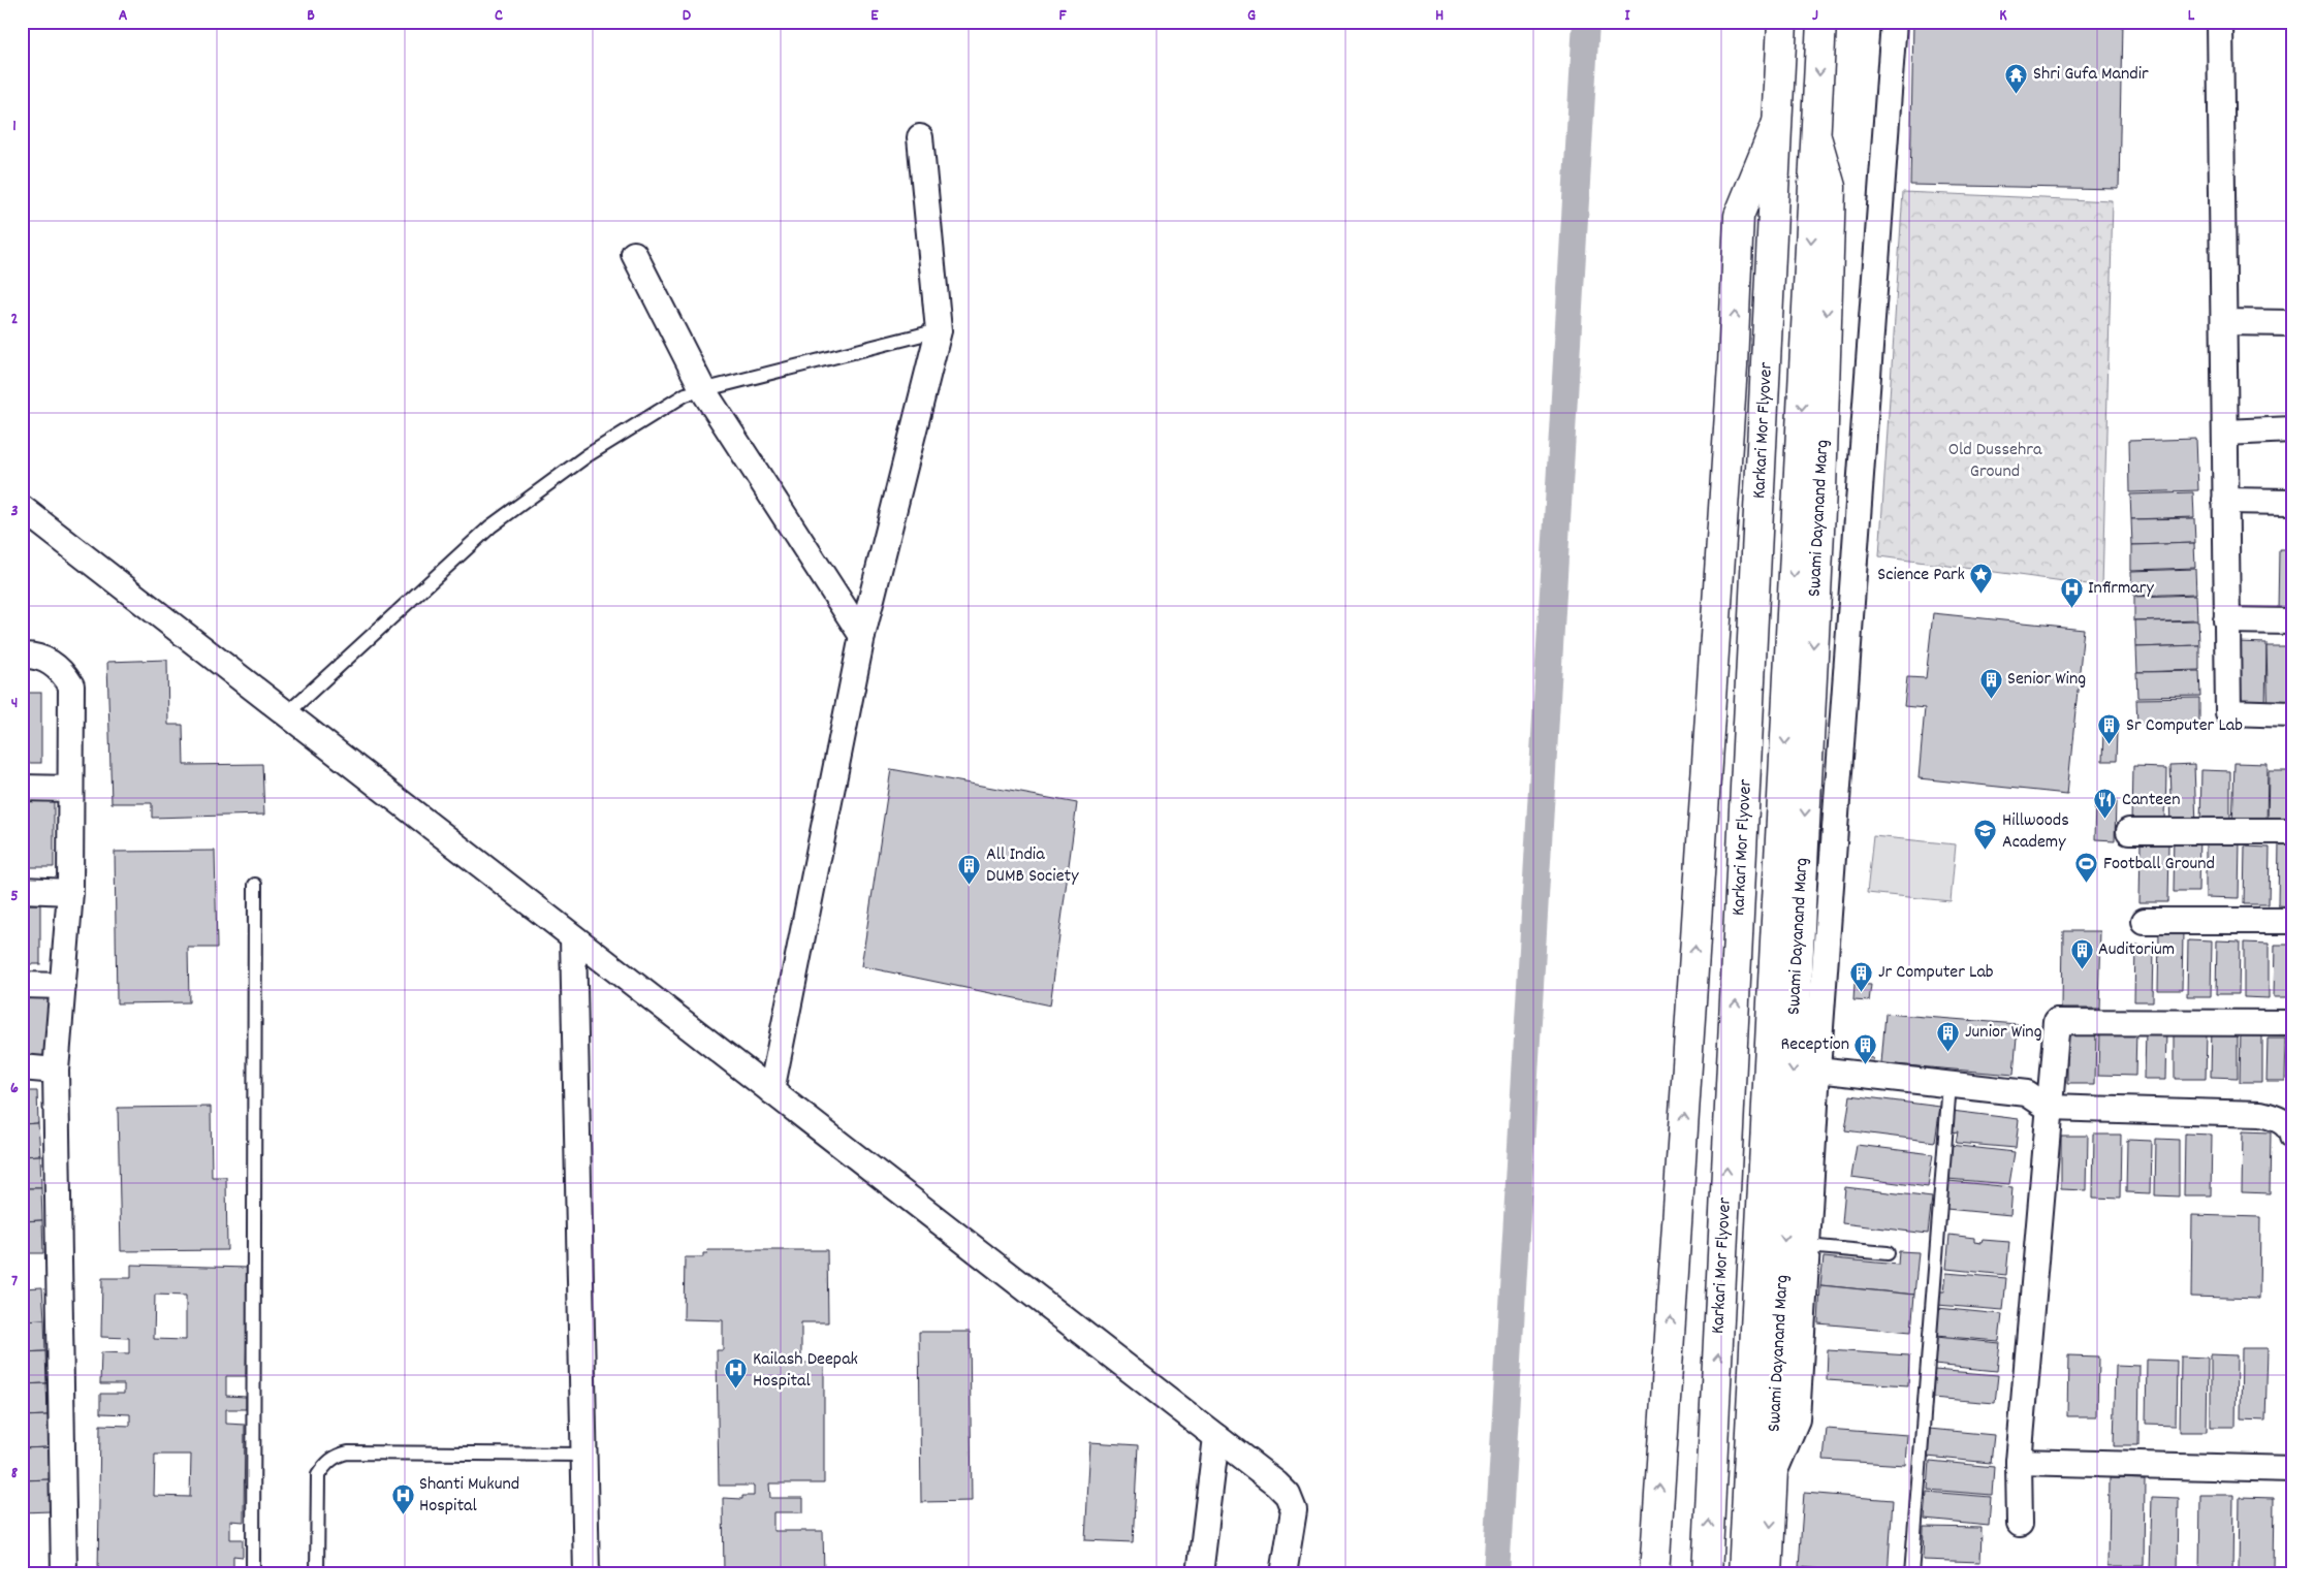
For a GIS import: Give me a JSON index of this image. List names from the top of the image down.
{
  "streets": {
    "main road": ["Karkari Mor Flyover", "Swami Dayanand Marg"]
  },
  "crossings": [
    ["Karkari Mor Flyover", "Swami Dayanand Marg"]
  ],
  "parks": ["Old Dussehra Ground"],
  "places": {
    "temple": ["Shri Gufa Mandir"],
    "place": ["Science Park"],
    "hospital": ["Infirmary", "Kailash Deepak Hospital", "Shanti Mukund Hospital"],
    "building": [
      "Senior Wing",
      "Sr Computer Lab",
      "All India DUMB Society",
      "Auditorium",
      "Jr Computer Lab",
      "Junior Wing",
      "Reception"
    ],
    "restaurant": ["Canteen"],
    "school or university": ["Hillwoods Academy"],
    "sports": ["Football Ground"]
  },
  "grid": {
    "columns": [
      "A",
      "B",
      "C",
      "D",
      "E",
      "F",
      "G",
      "H",
      "I",
      "J",
      "K",
      "L"
    ],
    "rows": [
      "1",
      "2",
      "3",
      "4",
      "5",
      "6",
      "7",
      "8"
    ]
  }
}
